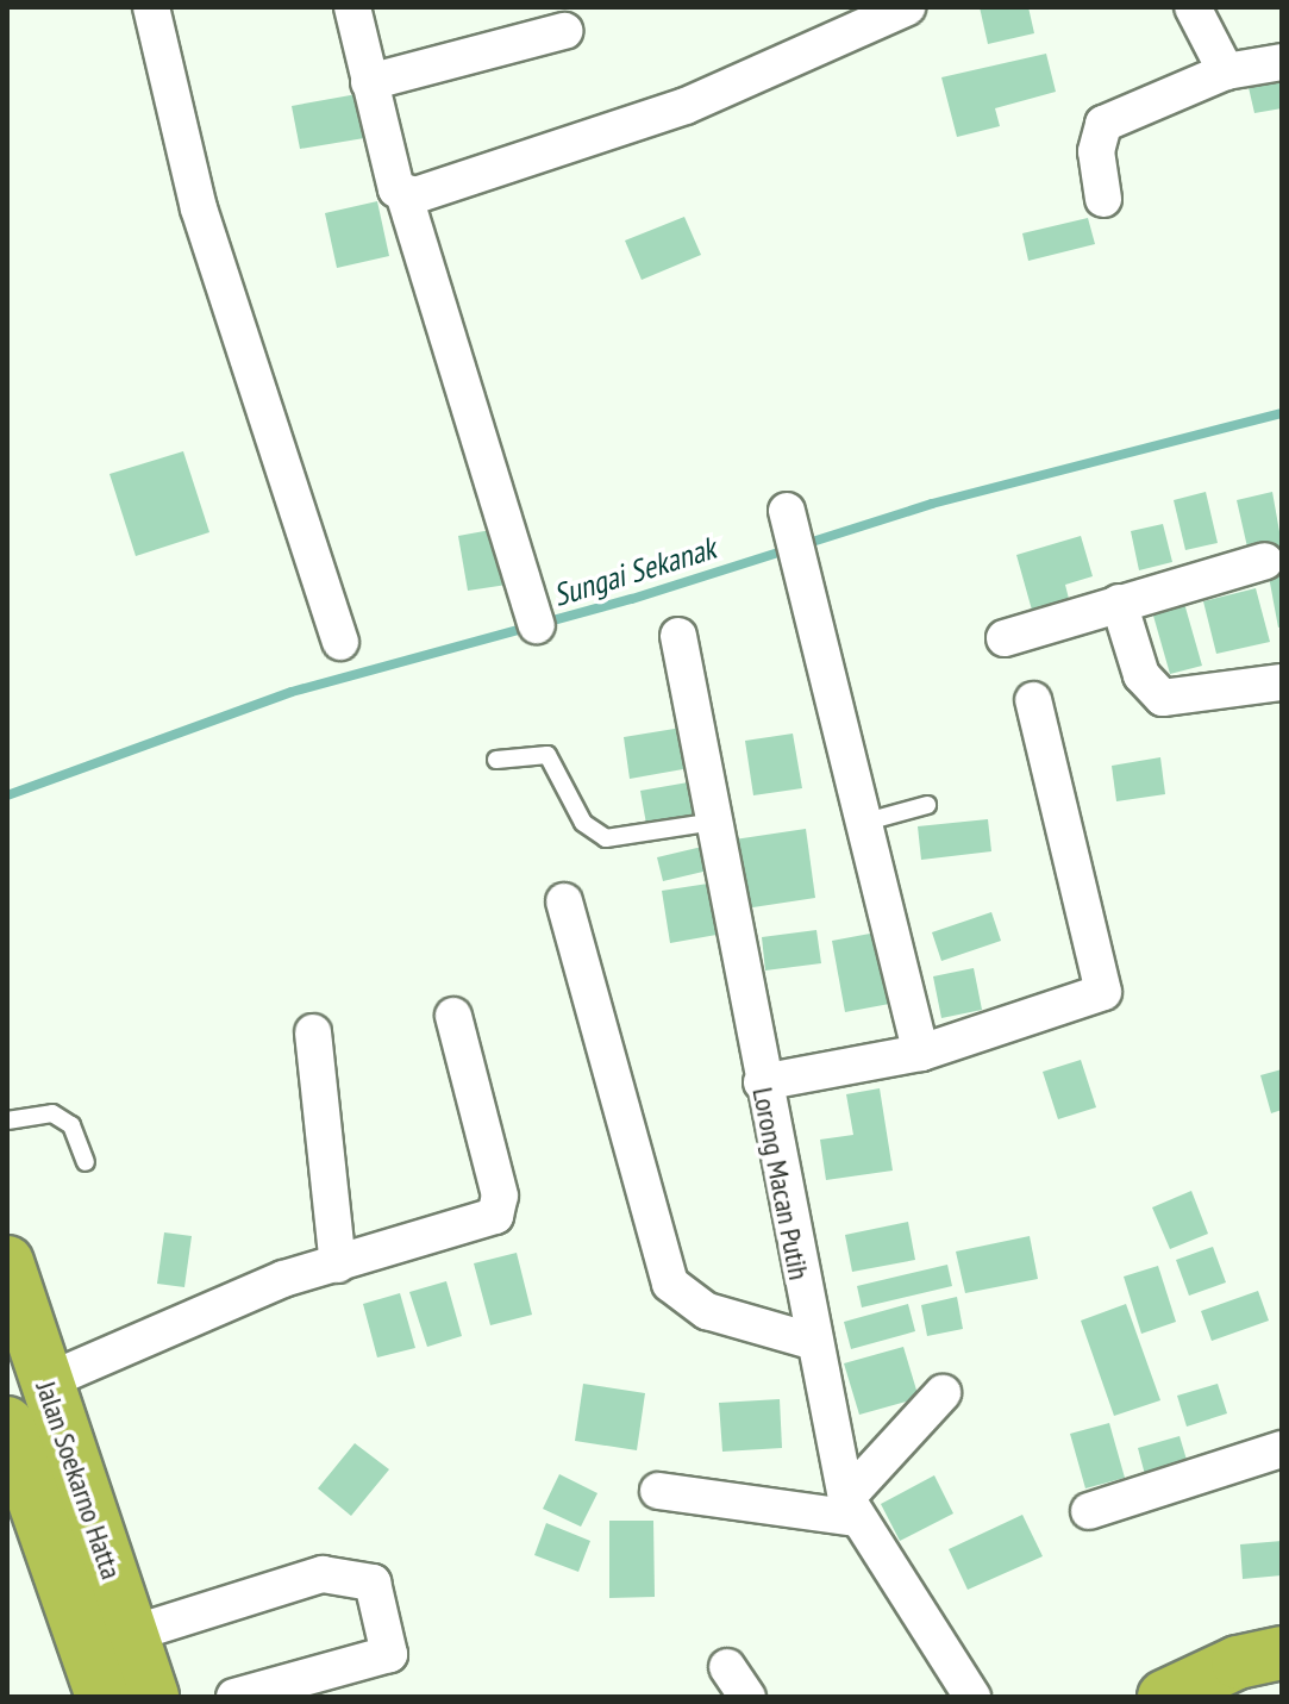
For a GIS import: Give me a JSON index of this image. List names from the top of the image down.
{
  "streets": {
    "highway": ["Jalan Soekarno Hatta"],
    "street": ["Lorong Macan Putih"]
  },
  "water": ["Sungai Sekanak"]
}
